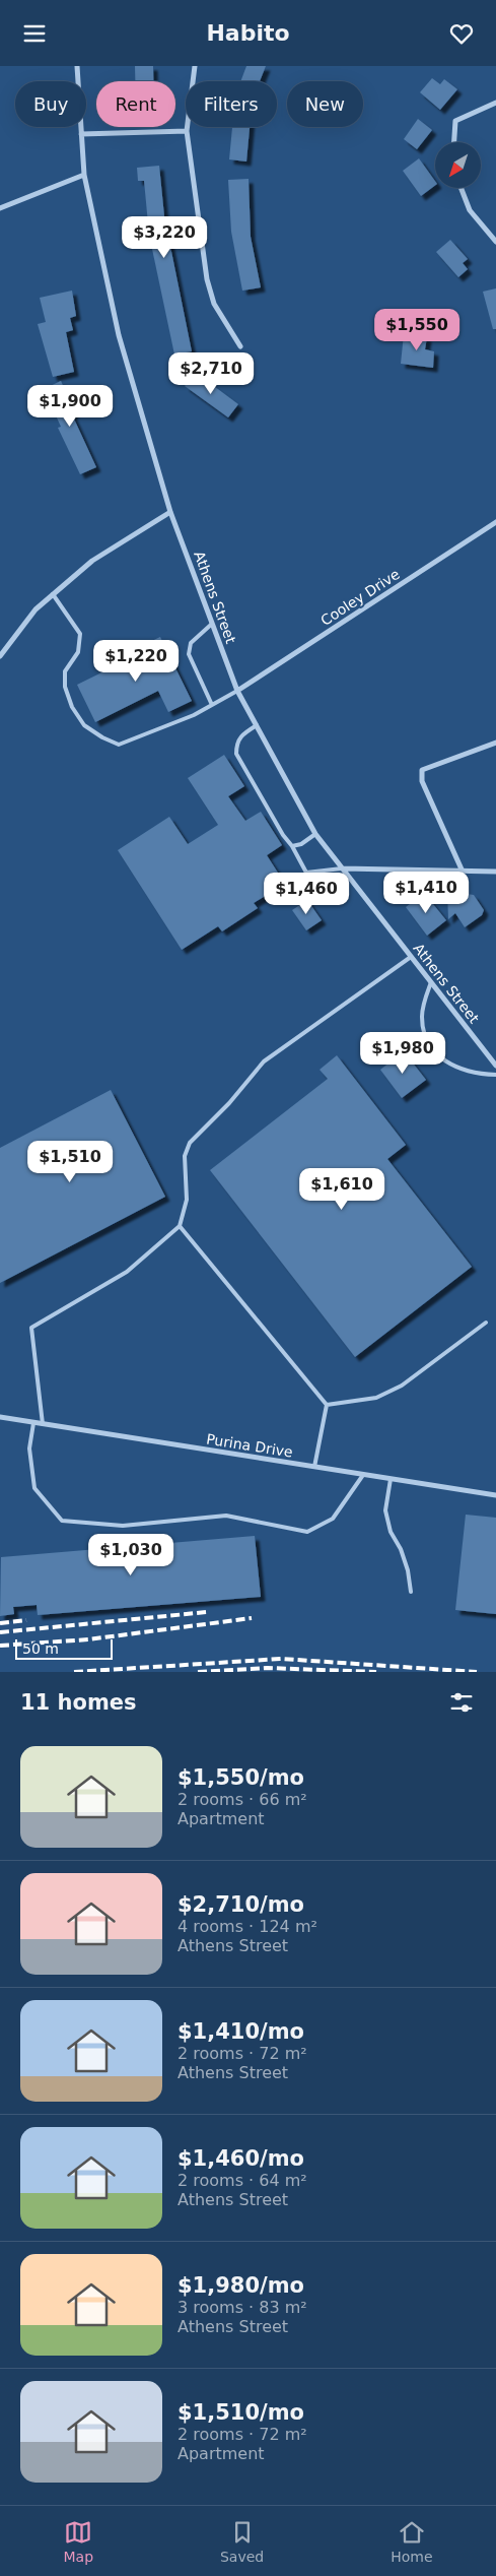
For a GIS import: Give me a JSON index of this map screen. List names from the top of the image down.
{
  "streets": {
    "street": ["Athens Street", "Cooley Drive", "Purina Drive"]
  },
  "crossings": [
    ["Athens Street", "Cooley Drive"]
  ],
  "scale_bar": "50 m",
  "north": "bottom left",
  "page": {
    "header": "Habito",
    "chip": [
      "Buy",
      "Rent",
      "Filters",
      "New"
    ],
    "price": [
      "$3,220",
      "$1,550",
      "$2,710",
      "$1,900",
      "$1,220",
      "$1,410",
      "$1,460",
      "$1,980",
      "$1,510",
      "$1,610",
      "$1,030"
    ],
    "scale": "50 m",
    "heading": "11 homes",
    "list": [
      {
        "name": "$1,550/mo",
        "note": "2 rooms · 66 m² · Apartment"
      },
      {
        "name": "$2,710/mo",
        "note": "4 rooms · 124 m² · Athens Street"
      },
      {
        "name": "$1,410/mo",
        "note": "2 rooms · 72 m² · Athens Street"
      },
      {
        "name": "$1,460/mo",
        "note": "2 rooms · 64 m² · Athens Street"
      },
      {
        "name": "$1,980/mo",
        "note": "3 rooms · 83 m² · Athens Street"
      },
      {
        "name": "$1,510/mo",
        "note": "2 rooms · 72 m² · Apartment"
      }
    ],
    "tabs": ["Map", "Saved", "Home"]
  }
}
